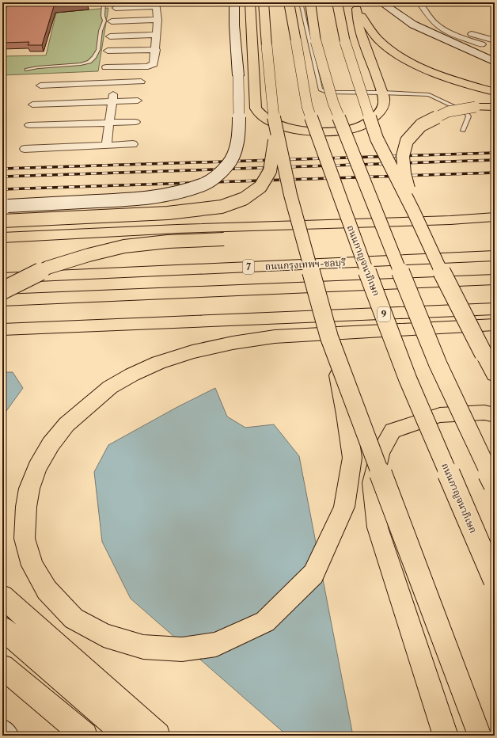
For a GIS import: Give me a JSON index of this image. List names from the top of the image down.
{
  "streets": {
    "highway": [
      "ถนนกาญจนาภิเษก",
      "ถนนกรุงเทพฯ-ชลบุรี",
      "7",
      "9"
    ]
  }
}
